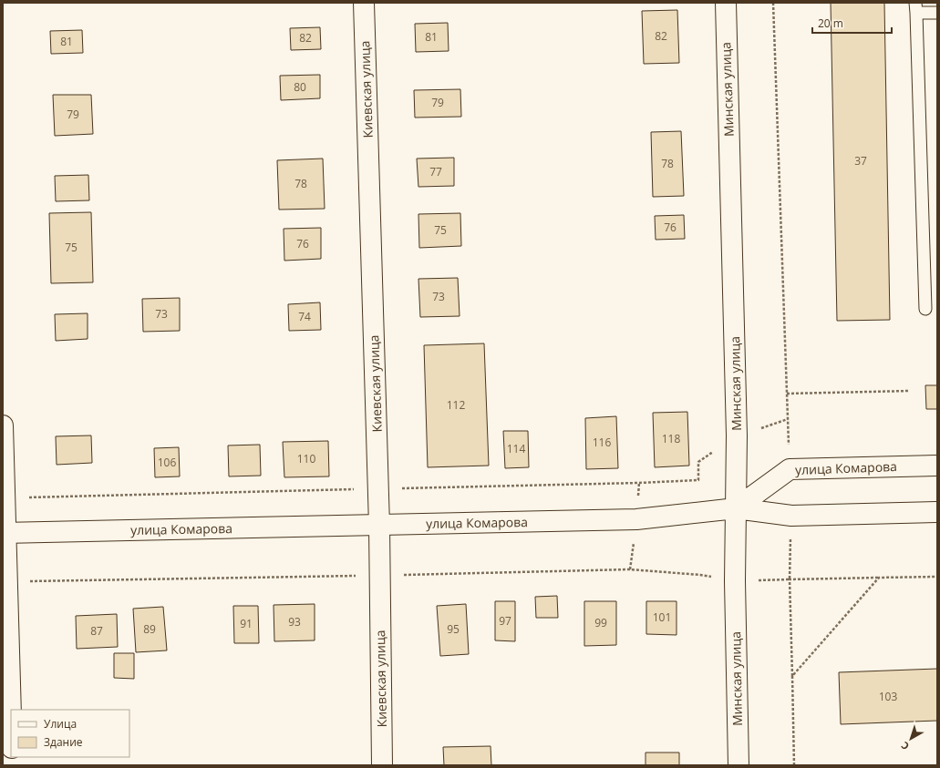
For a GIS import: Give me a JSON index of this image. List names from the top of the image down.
{
  "streets": {
    "main road": ["Киевская улица", "Минская улица", "улица Комарова"]
  },
  "crossings": [
    ["Киевская улица", "улица Комарова"],
    ["Минская улица", "улица Комарова"]
  ],
  "house_numbers": [
    "82",
    "81",
    "82",
    "81",
    "80",
    "79",
    "79",
    "37",
    "78",
    "77",
    "78",
    "76",
    "75",
    "76",
    "75",
    "73",
    "73",
    "74",
    "112",
    "118",
    "116",
    "114",
    "110",
    "106",
    "101",
    "97",
    "93",
    "99",
    "91",
    "89",
    "95",
    "87",
    "103"
  ],
  "legend": ["Улица", "Здание"],
  "scale_bar": "20 m",
  "north": "bottom left"
}
